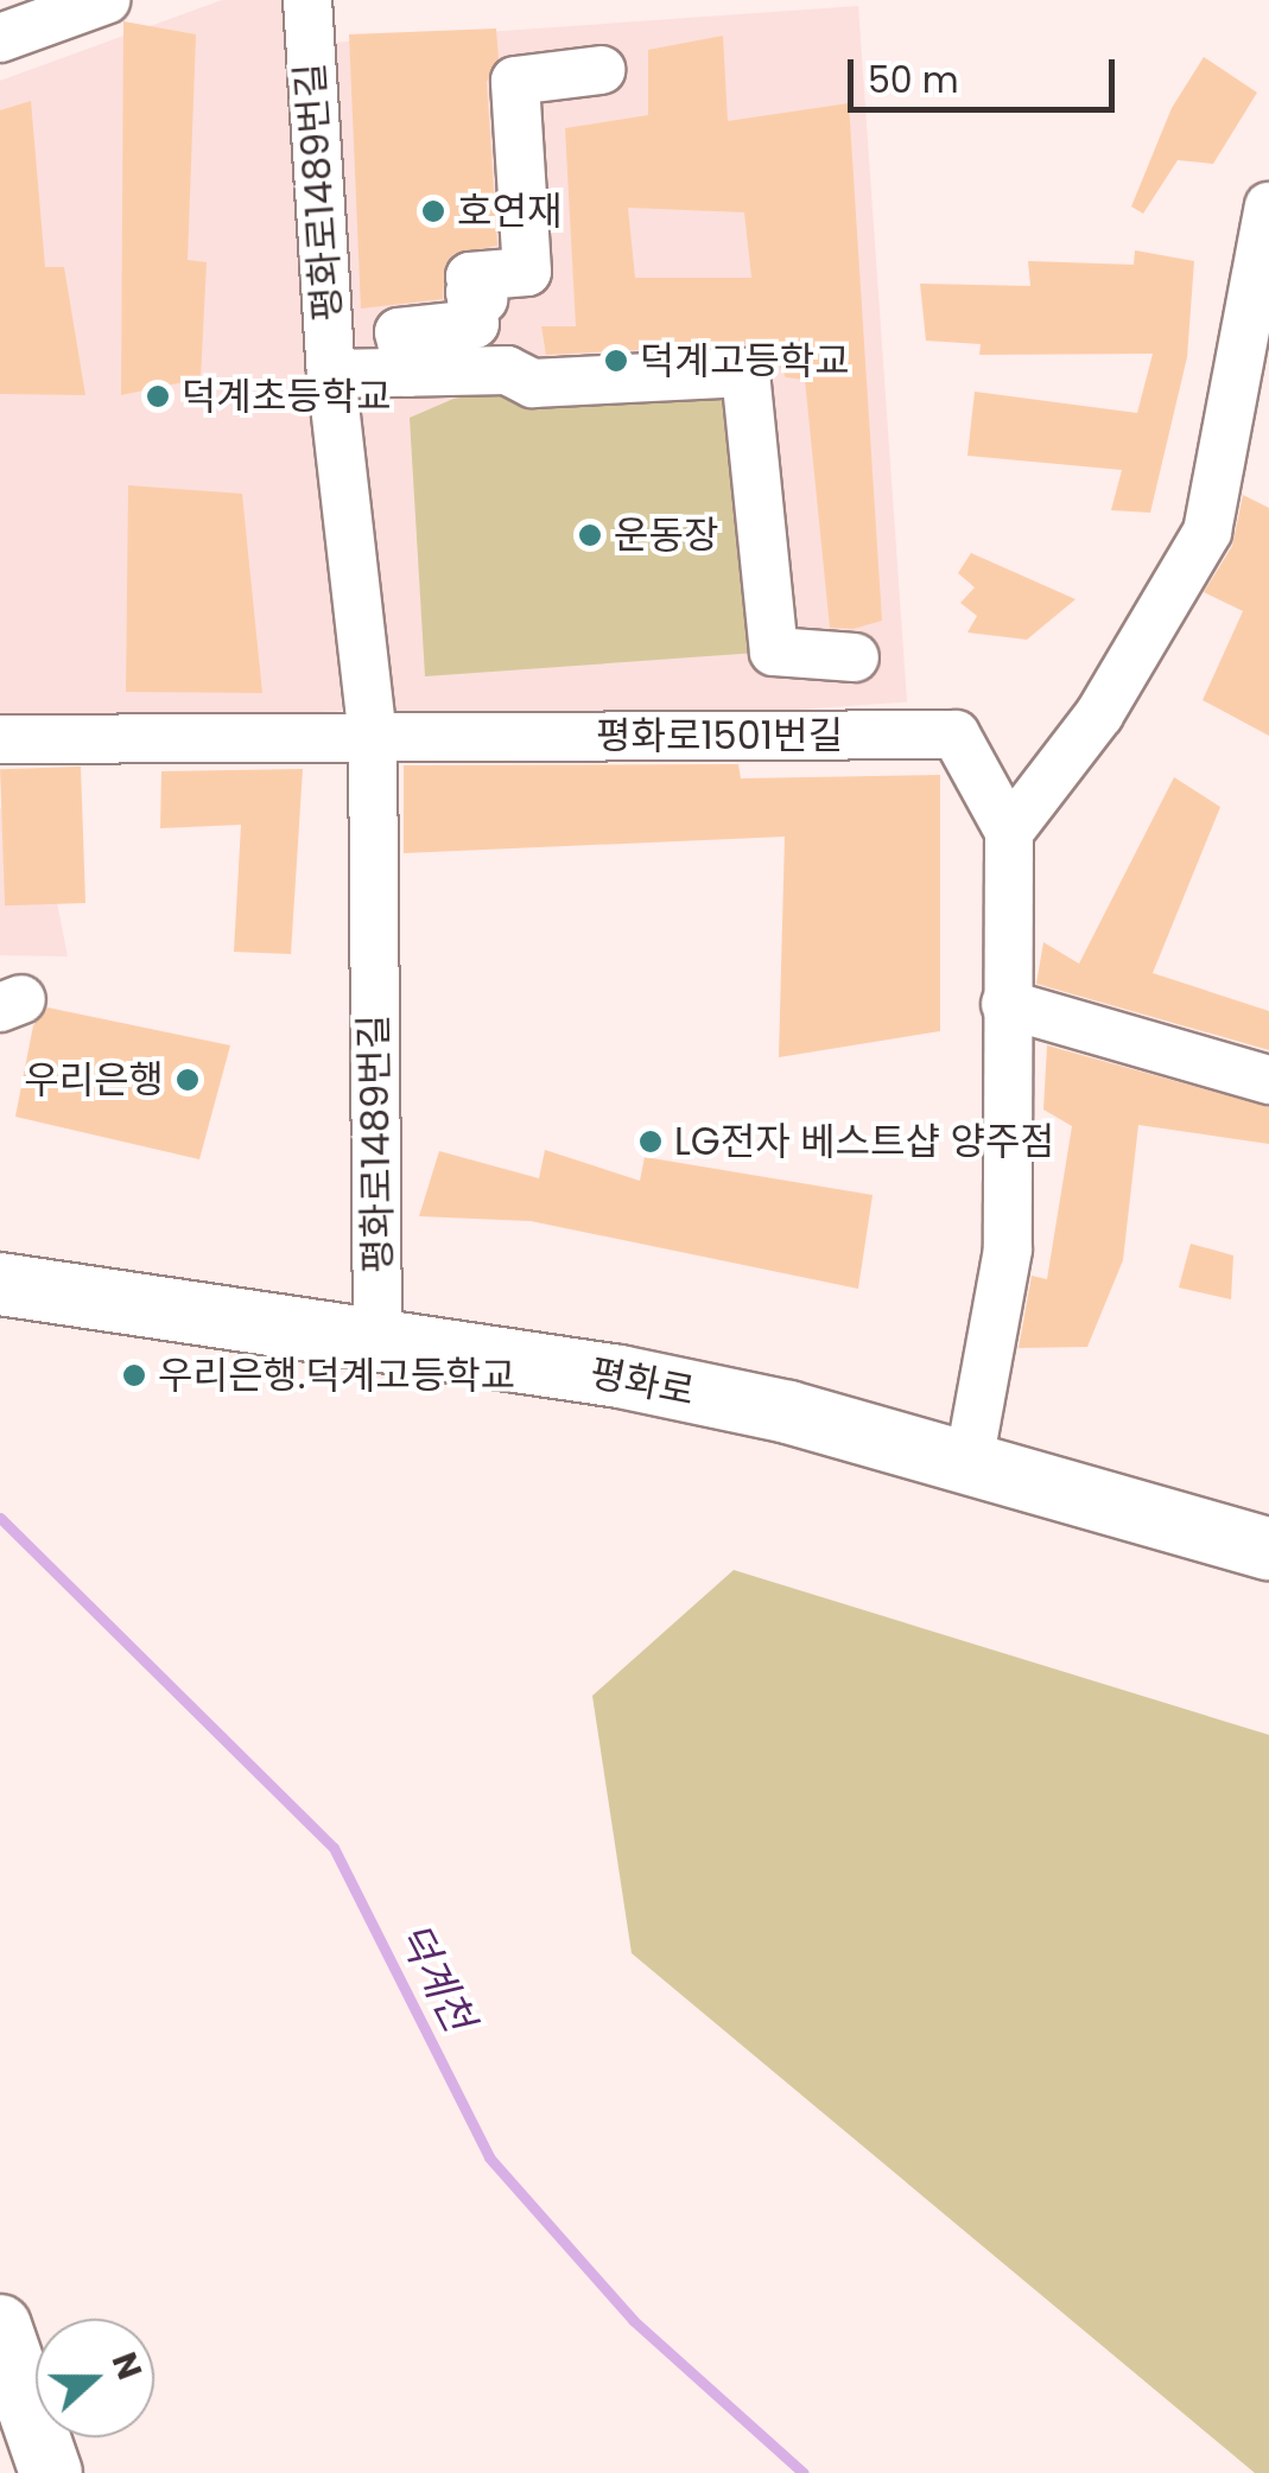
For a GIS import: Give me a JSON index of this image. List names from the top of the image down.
{
  "streets": {
    "main road": ["평화로"],
    "street": ["평화로1489번길", "평화로1501번길"]
  },
  "crossings": [
    ["평화로1489번길", "평화로1501번길"],
    ["평화로1489번길", "평화로"]
  ],
  "water": ["덕계천"],
  "places": [
    "호연재",
    "덕계고등학교",
    "덕계초등학교",
    "운동장",
    "우리은행",
    "LG전자 베스트샵 양주점",
    "우리은행.덕계고등학교"
  ],
  "scale_bar": "50 m",
  "north": "right"
}
